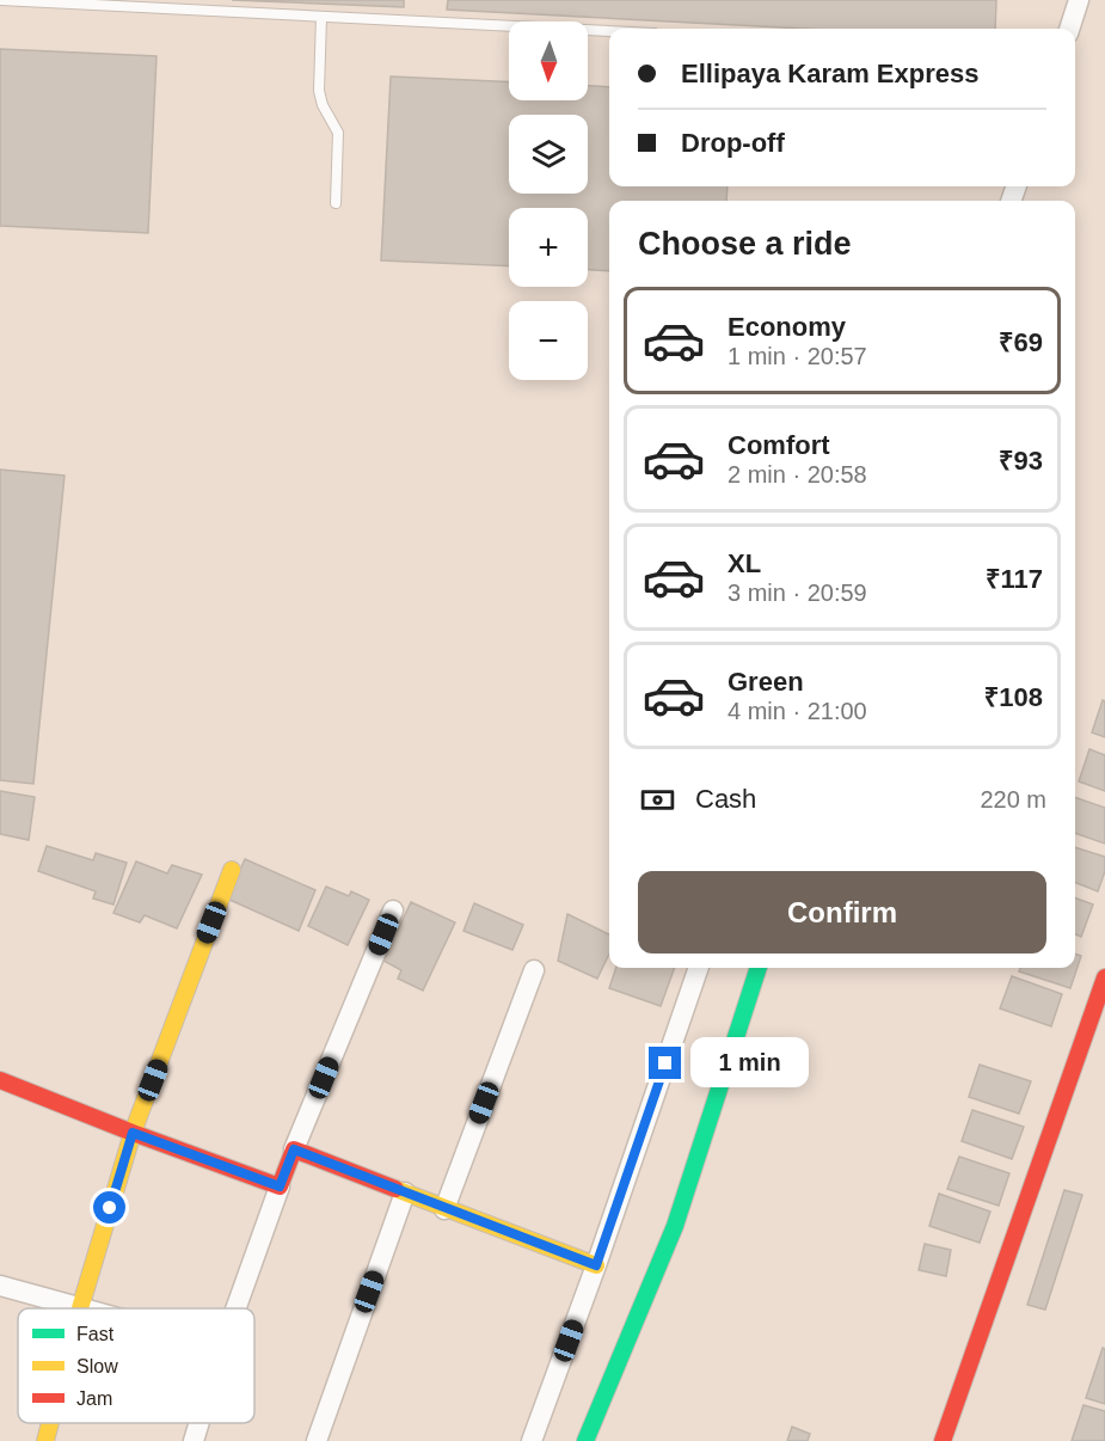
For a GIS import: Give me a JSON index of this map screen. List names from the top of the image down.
{
  "legend": ["Fast", "Slow", "Jam"],
  "north": "bottom",
  "page": {
    "map_buttons": ["+", "−"],
    "banner": ["Ellipaya Karam Express", "Drop-off"],
    "heading": "Choose a ride",
    "list": [
      {
        "name": "Economy",
        "note": "1 min · 20:57",
        "value": "₹69"
      },
      {
        "name": "Comfort",
        "note": "2 min · 20:58",
        "value": "₹93"
      },
      {
        "name": "XL",
        "note": "3 min · 20:59",
        "value": "₹117"
      },
      {
        "name": "Green",
        "note": "4 min · 21:00",
        "value": "₹108"
      }
    ],
    "pay": ["Cash", "220 m"],
    "buttons": "Confirm",
    "bubble": "1 min"
  }
}
